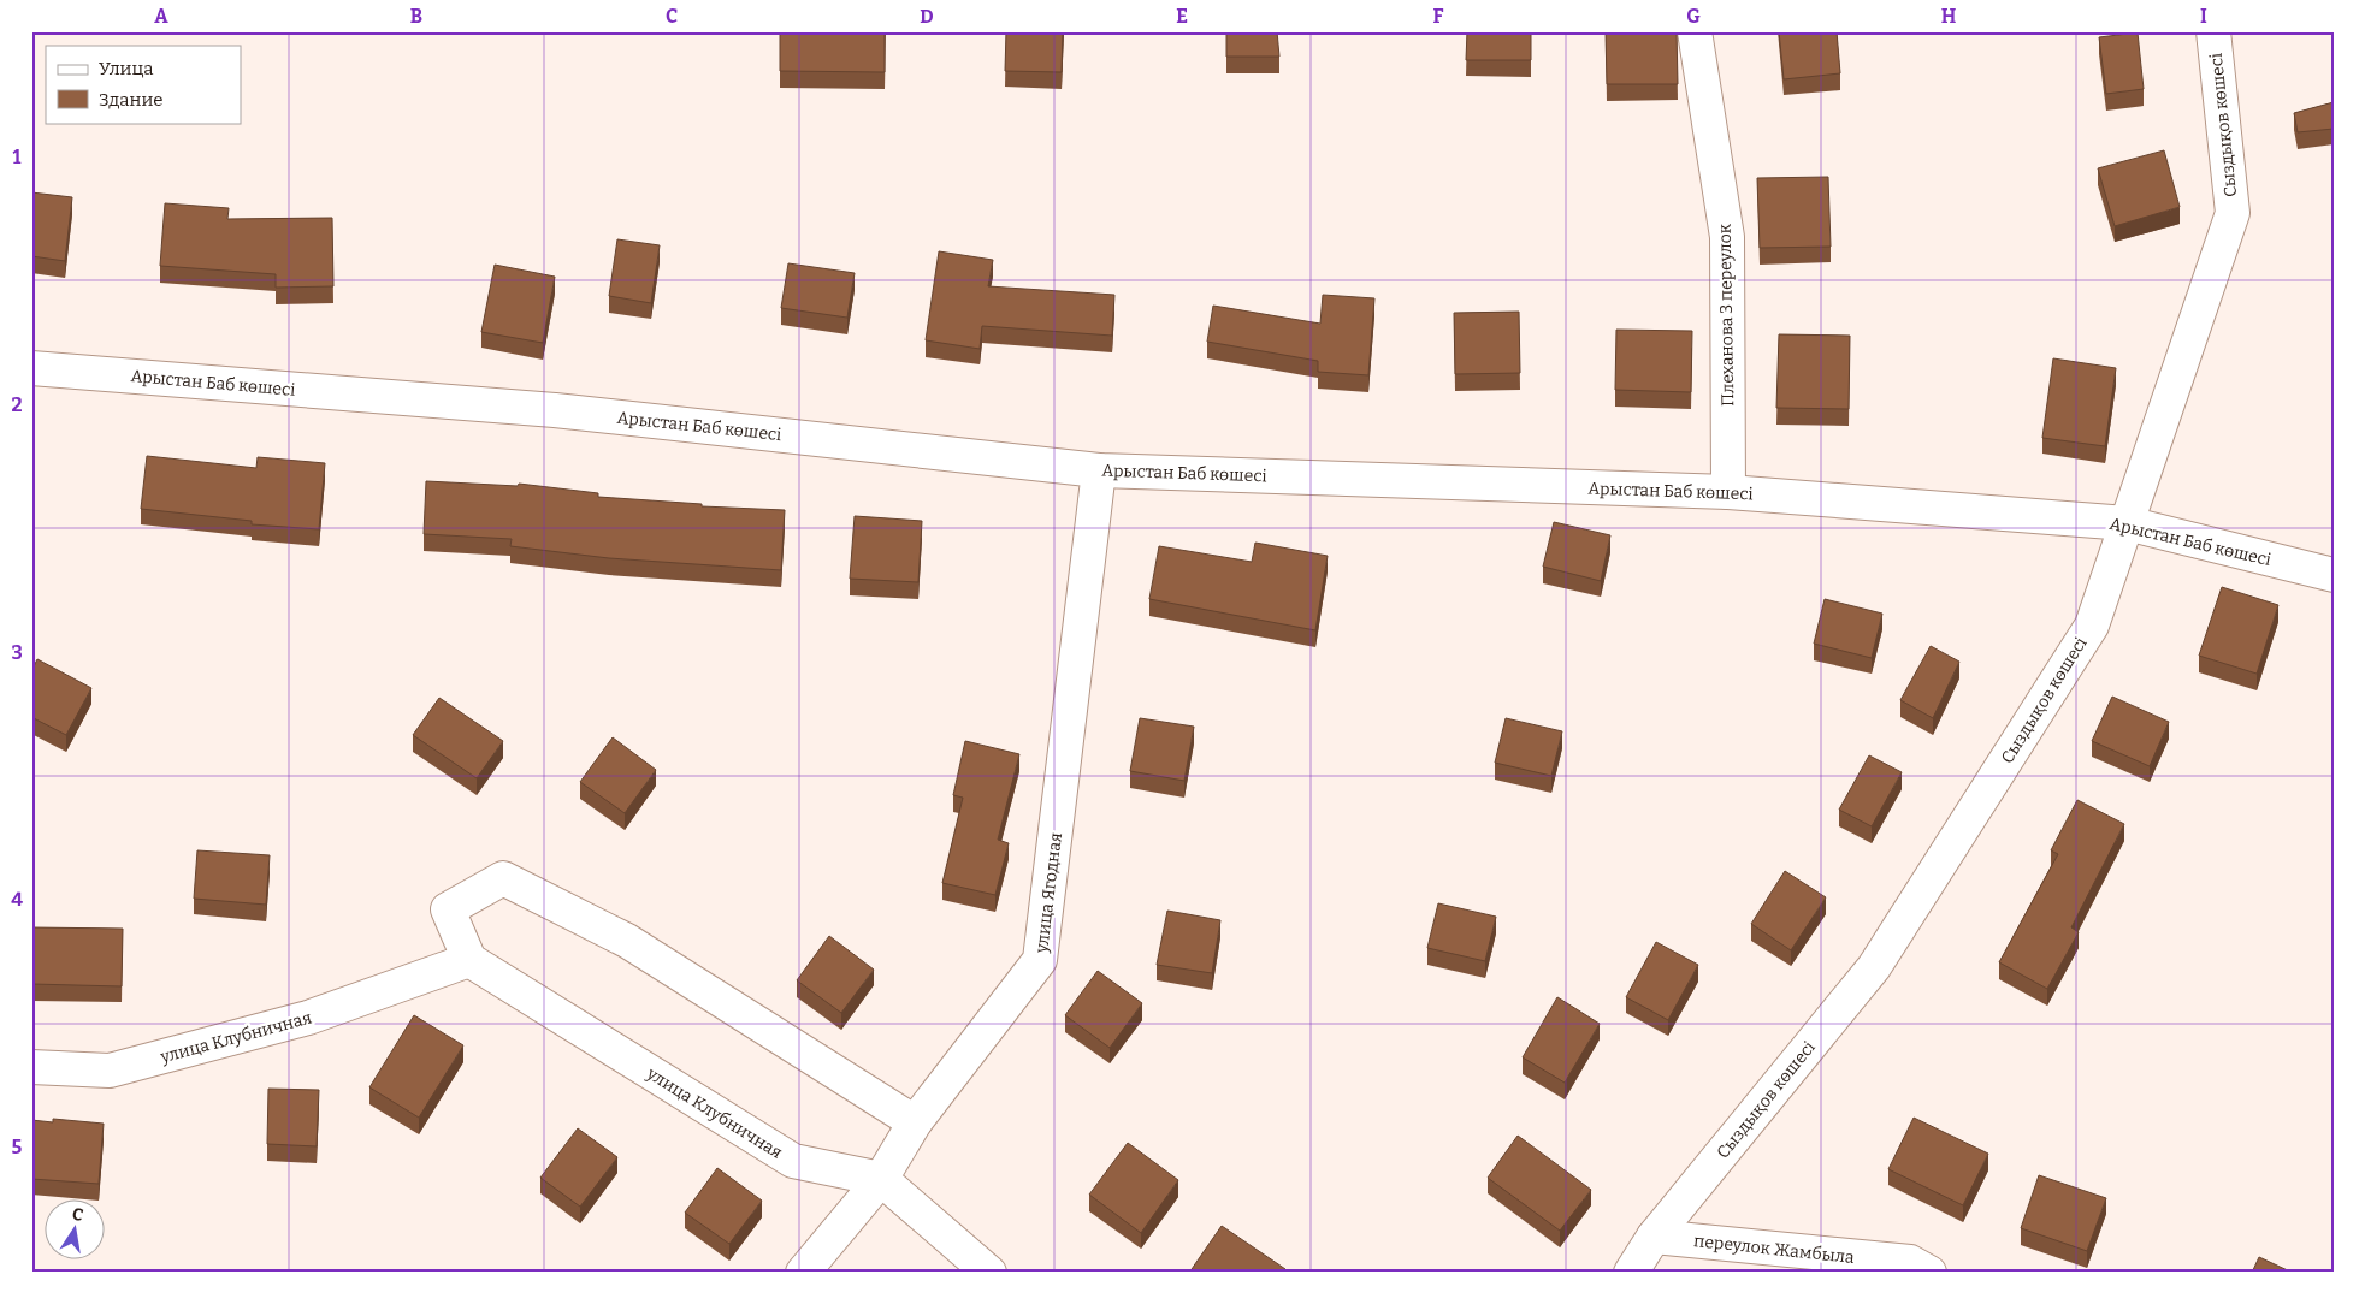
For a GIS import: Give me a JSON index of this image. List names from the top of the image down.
{
  "streets": {
    "street": [
      "Сыздықов көшесі",
      "Плеханова 3 переулок",
      "Арыстан Баб көшесі",
      "улица Ягодная",
      "улица Клубничная",
      "переулок Жамбыла"
    ]
  },
  "crossings": [
    ["Сыздықов көшесі", "Арыстан Баб көшесі"],
    ["Сыздықов көшесі", "переулок Жамбыла"],
    ["Плеханова 3 переулок", "Арыстан Баб көшесі"],
    ["Арыстан Баб көшесі", "улица Ягодная"],
    ["улица Ягодная", "улица Клубничная"]
  ],
  "legend": ["Улица", "Здание"],
  "north": "top",
  "grid": {
    "columns": [
      "A",
      "B",
      "C",
      "D",
      "E",
      "F",
      "G",
      "H",
      "I"
    ],
    "rows": [
      "1",
      "2",
      "3",
      "4",
      "5"
    ]
  }
}
